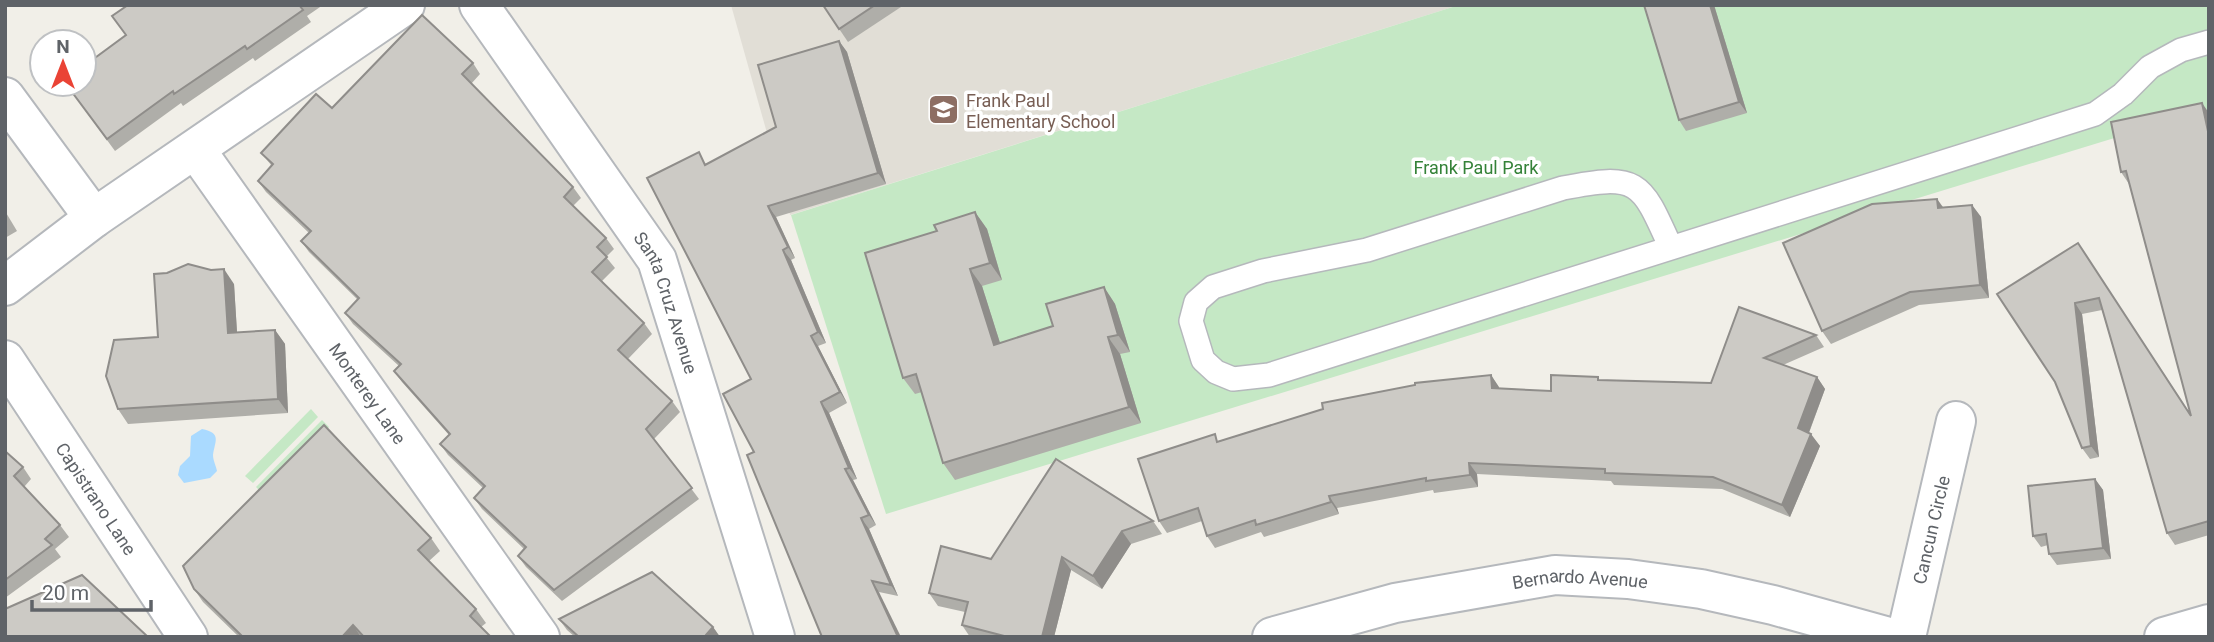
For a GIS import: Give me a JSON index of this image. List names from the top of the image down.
{
  "streets": {
    "street": [
      "Santa Cruz Avenue",
      "Monterey Lane",
      "Capistrano Lane",
      "Cancun Circle",
      "Bernardo Avenue"
    ]
  },
  "parks": ["Frank Paul Park"],
  "places": {
    "school or university": ["Frank Paul Elementary School"]
  },
  "scale_bar": "20 m",
  "north": "top"
}
